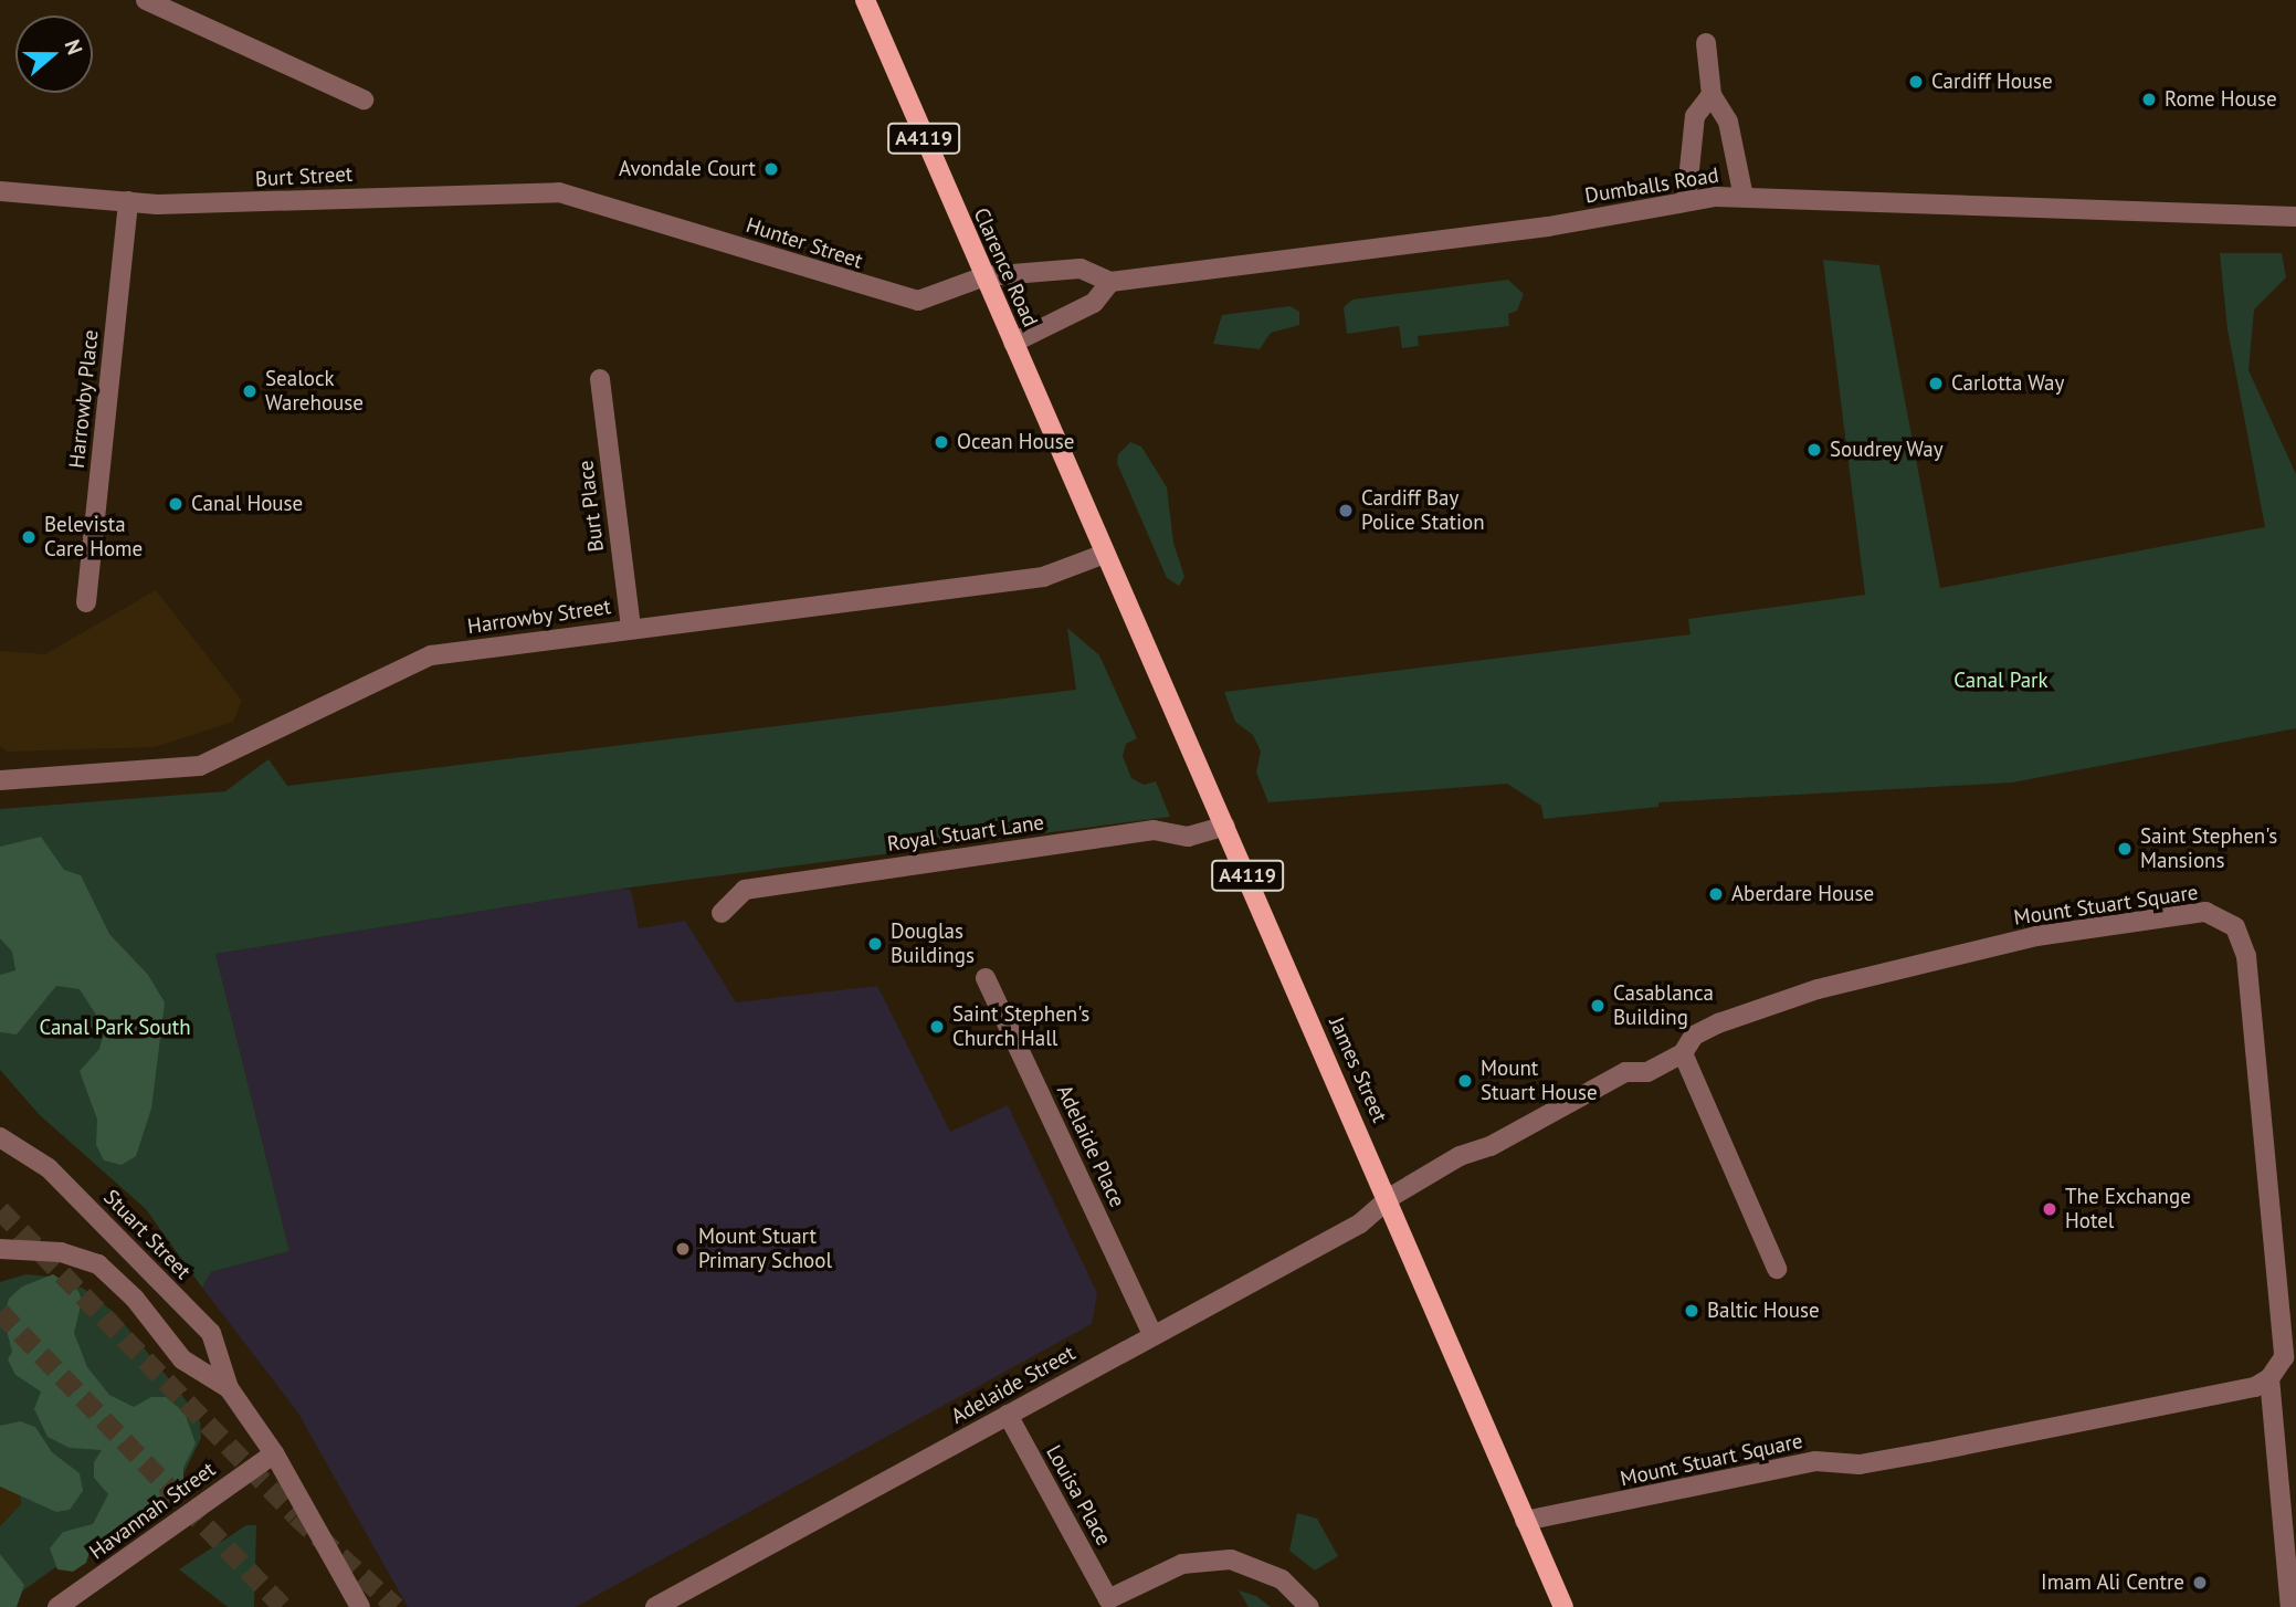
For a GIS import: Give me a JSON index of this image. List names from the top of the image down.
{
  "streets": {
    "main road": ["A4119", "Clarence Road", "James Street"],
    "street": [
      "Burt Street",
      "Dumballs Road",
      "Hunter Street",
      "Harrowby Place",
      "Burt Place",
      "Harrowby Street",
      "Royal Stuart Lane",
      "Mount Stuart Square",
      "Adelaide Place",
      "Stuart Street",
      "Adelaide Street",
      "Louisa Place",
      "Havannah Street"
    ]
  },
  "crossings": [
    ["Burt Street", "Hunter Street"],
    ["Burt Street", "Harrowby Place"],
    ["Dumballs Road", "Hunter Street"],
    ["Dumballs Road", "Clarence Road"],
    ["Hunter Street", "Clarence Road"],
    ["Clarence Road", "Harrowby Street"],
    ["Clarence Road", "James Street"],
    ["Burt Place", "Harrowby Street"],
    ["Harrowby Street", "James Street"],
    ["Royal Stuart Lane", "James Street"],
    ["Mount Stuart Square", "James Street"],
    ["Mount Stuart Square", "Adelaide Street"],
    ["James Street", "Adelaide Street"],
    ["Adelaide Place", "Adelaide Street"],
    ["Stuart Street", "Havannah Street"],
    ["Adelaide Street", "Louisa Place"]
  ],
  "parks": ["Canal Park", "Canal Park South"],
  "places": [
    "Cardiff House",
    "Rome House",
    "Avondale Court",
    "Carlotta Way",
    "Sealock Warehouse",
    "Ocean House",
    "Soudrey Way",
    "Canal House",
    "Cardiff Bay Police Station",
    "Belevista Care Home",
    "Saint Stephen's Mansions",
    "Aberdare House",
    "Douglas Buildings",
    "Casablanca Building",
    "Saint Stephen's Church Hall",
    "Mount Stuart House",
    "The Exchange Hotel",
    "Mount Stuart Primary School",
    "Baltic House",
    "Imam Ali Centre"
  ],
  "north": "right"
}
